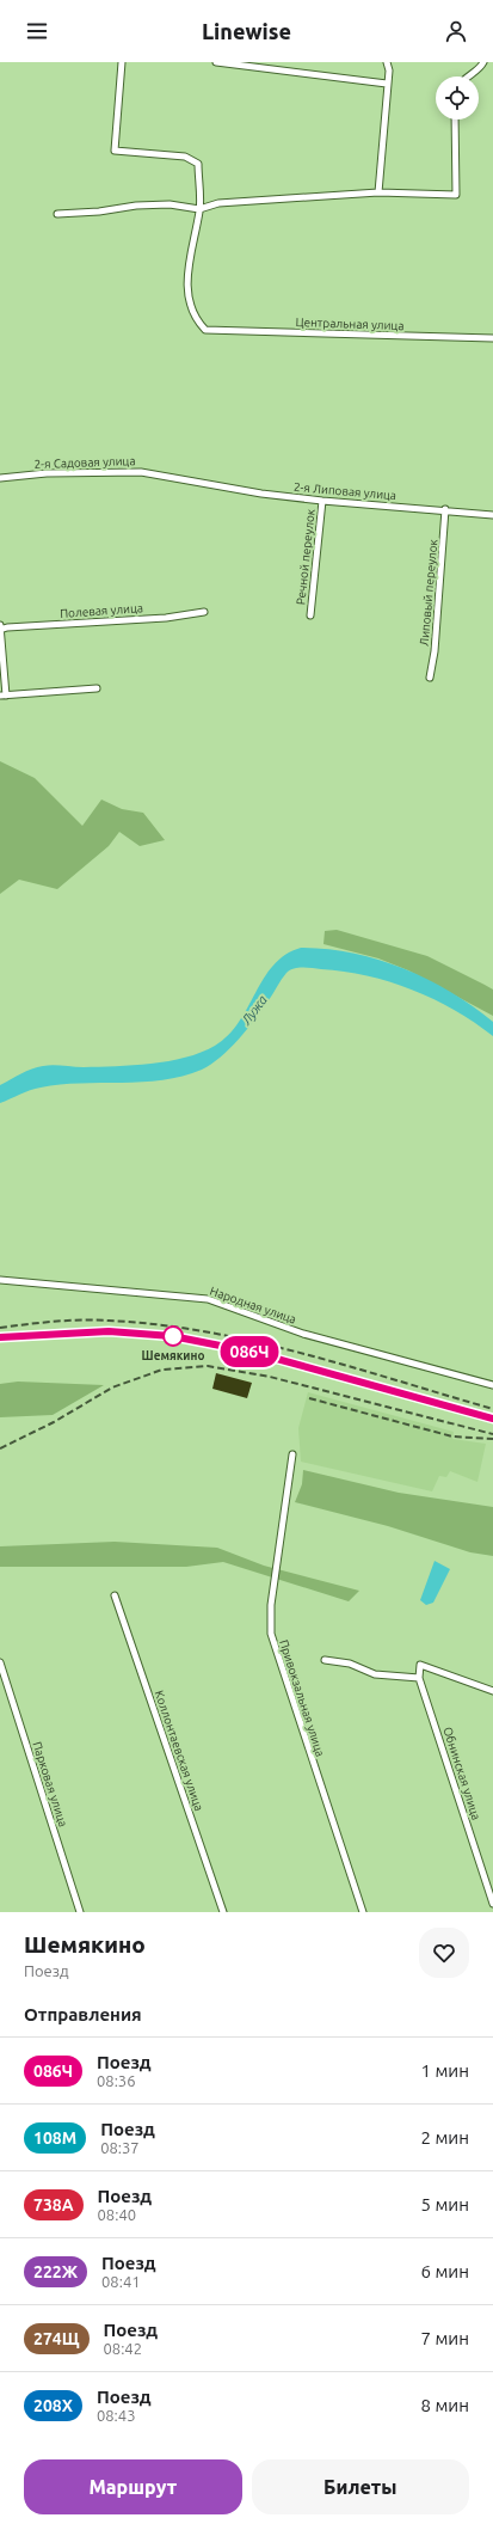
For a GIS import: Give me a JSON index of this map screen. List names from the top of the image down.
{
  "streets": {
    "street": [
      "Центральная улица",
      "2-я Садовая улица",
      "2-я Липовая улица",
      "Речной переулок",
      "Липовый переулок",
      "Полевая улица",
      "Народная улица",
      "Привокзальная улица",
      "Коллонтаевская улица",
      "Обнинская улица",
      "Парковая улица"
    ]
  },
  "crossings": [
    ["2-я Садовая улица", "2-я Липовая улица"],
    ["2-я Липовая улица", "Речной переулок"],
    ["2-я Липовая улица", "Липовый переулок"]
  ],
  "water": ["Лужа"],
  "places": ["Шемякино"],
  "page": {
    "header": "Linewise",
    "on_map": "086Ч",
    "heading": [
      ["Шемякино", "Поезд"],
      "Отправления"
    ],
    "list": [
      {
        "mark": "086Ч",
        "name": "Поезд",
        "note": "08:36",
        "value": "1 мин"
      },
      {
        "mark": "108М",
        "name": "Поезд",
        "note": "08:37",
        "value": "2 мин"
      },
      {
        "mark": "738А",
        "name": "Поезд",
        "note": "08:40",
        "value": "5 мин"
      },
      {
        "mark": "222Ж",
        "name": "Поезд",
        "note": "08:41",
        "value": "6 мин"
      },
      {
        "mark": "274Щ",
        "name": "Поезд",
        "note": "08:42",
        "value": "7 мин"
      },
      {
        "mark": "208Х",
        "name": "Поезд",
        "note": "08:43",
        "value": "8 мин"
      }
    ],
    "buttons": ["Маршрут", "Билеты"]
  }
}
